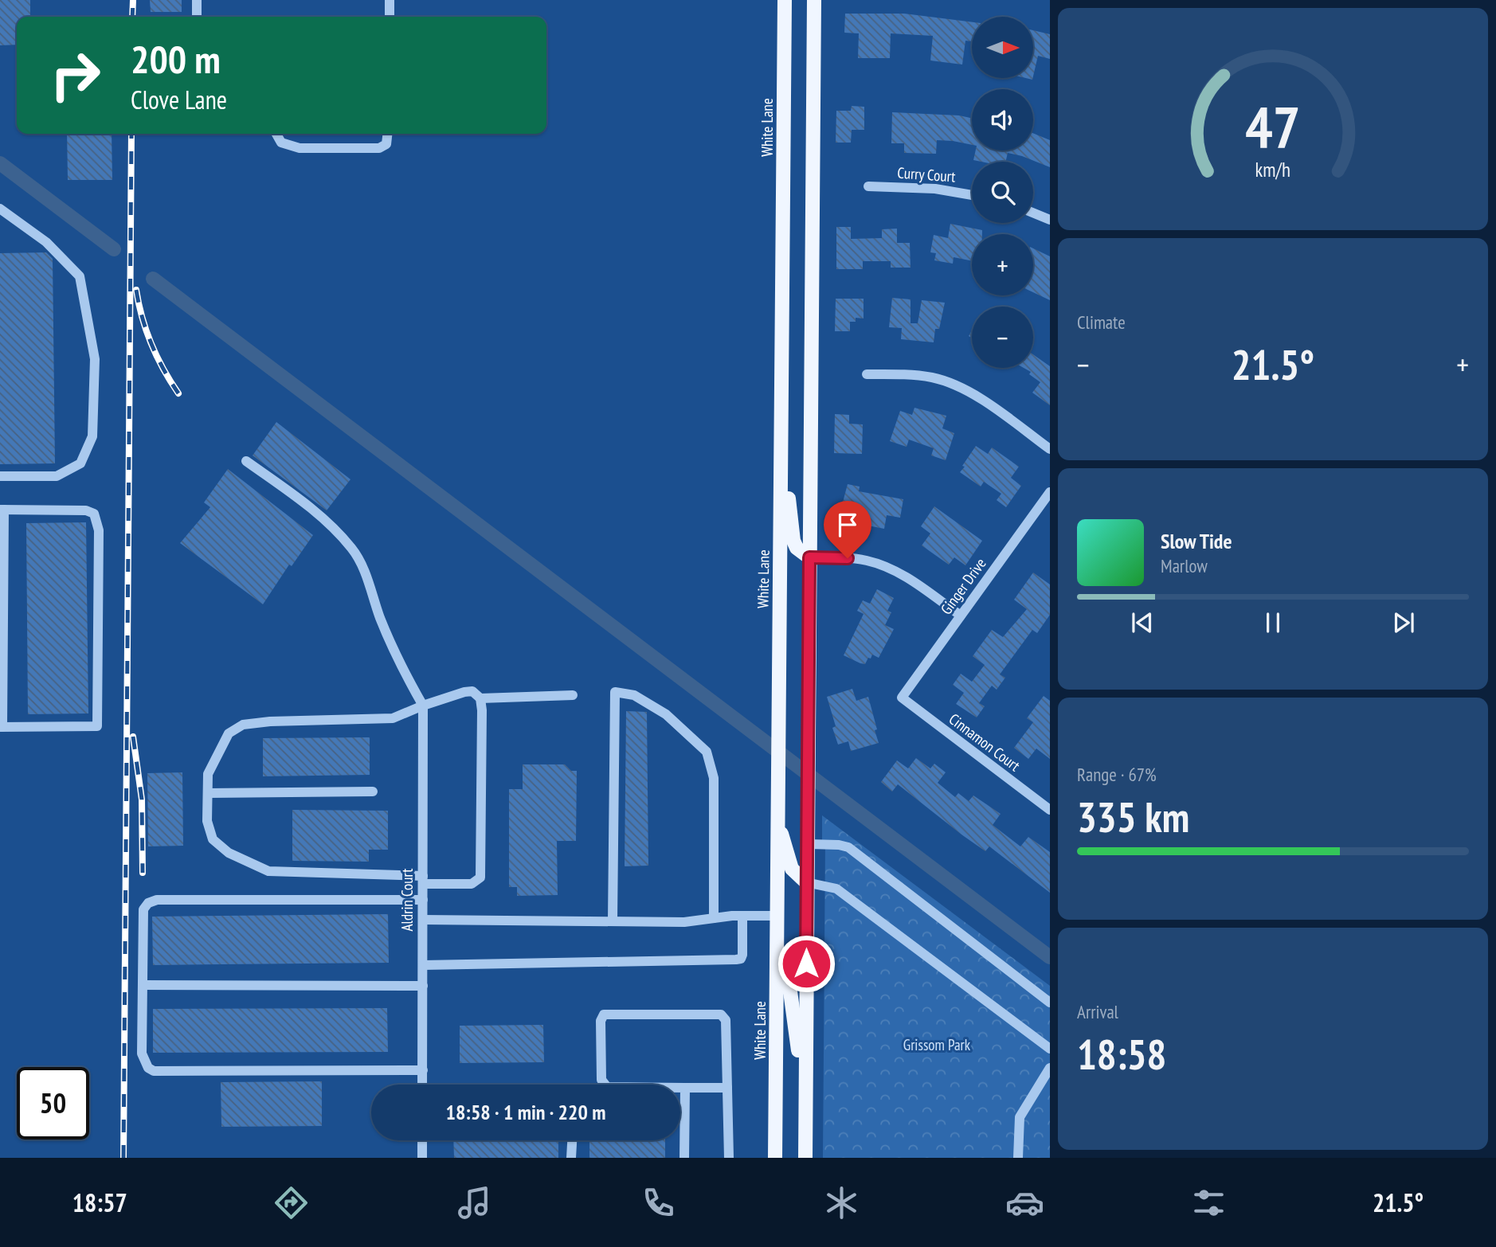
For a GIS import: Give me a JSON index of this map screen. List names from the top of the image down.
{
  "streets": {
    "main road": ["White Lane"],
    "street": [
      "Curry Court",
      "Ginger Drive",
      "Cinnamon Court",
      "Aldrin Court"
    ]
  },
  "crossings": [
    ["Ginger Drive", "Cinnamon Court"]
  ],
  "parks": ["Grissom Park"],
  "north": "right",
  "page": {
    "map_buttons": ["+", "−"],
    "turn": ["200 m", "Clove Lane"],
    "tile": [
      "Climate",
      ["Range · 67%", "335 km"],
      ["Arrival", "18:58"]
    ],
    "heat": ["−", "21.5°", "+"],
    "song": ["Slow Tide", "Marlow"],
    "limit": "50",
    "trip": "18:58 · 1 min · 220 m",
    "tabs": ["18:57", "21.5°"],
    "gauge": ["47", "km/h"]
  }
}
